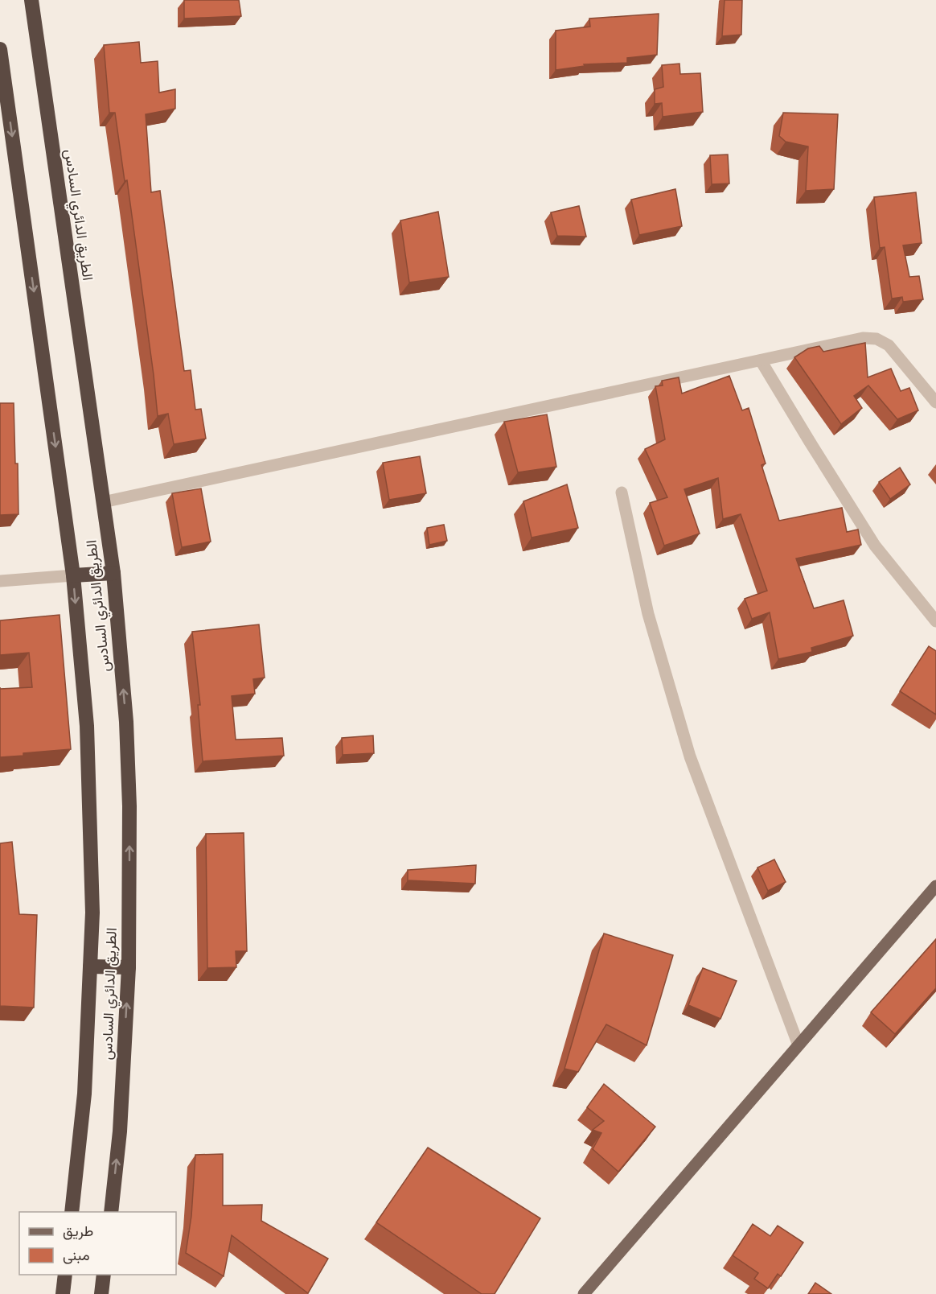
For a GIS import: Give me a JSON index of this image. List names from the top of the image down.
{
  "streets": {
    "highway": ["الطريق الدائري السادس"]
  },
  "legend": ["طريق", "مبنى"]
}
